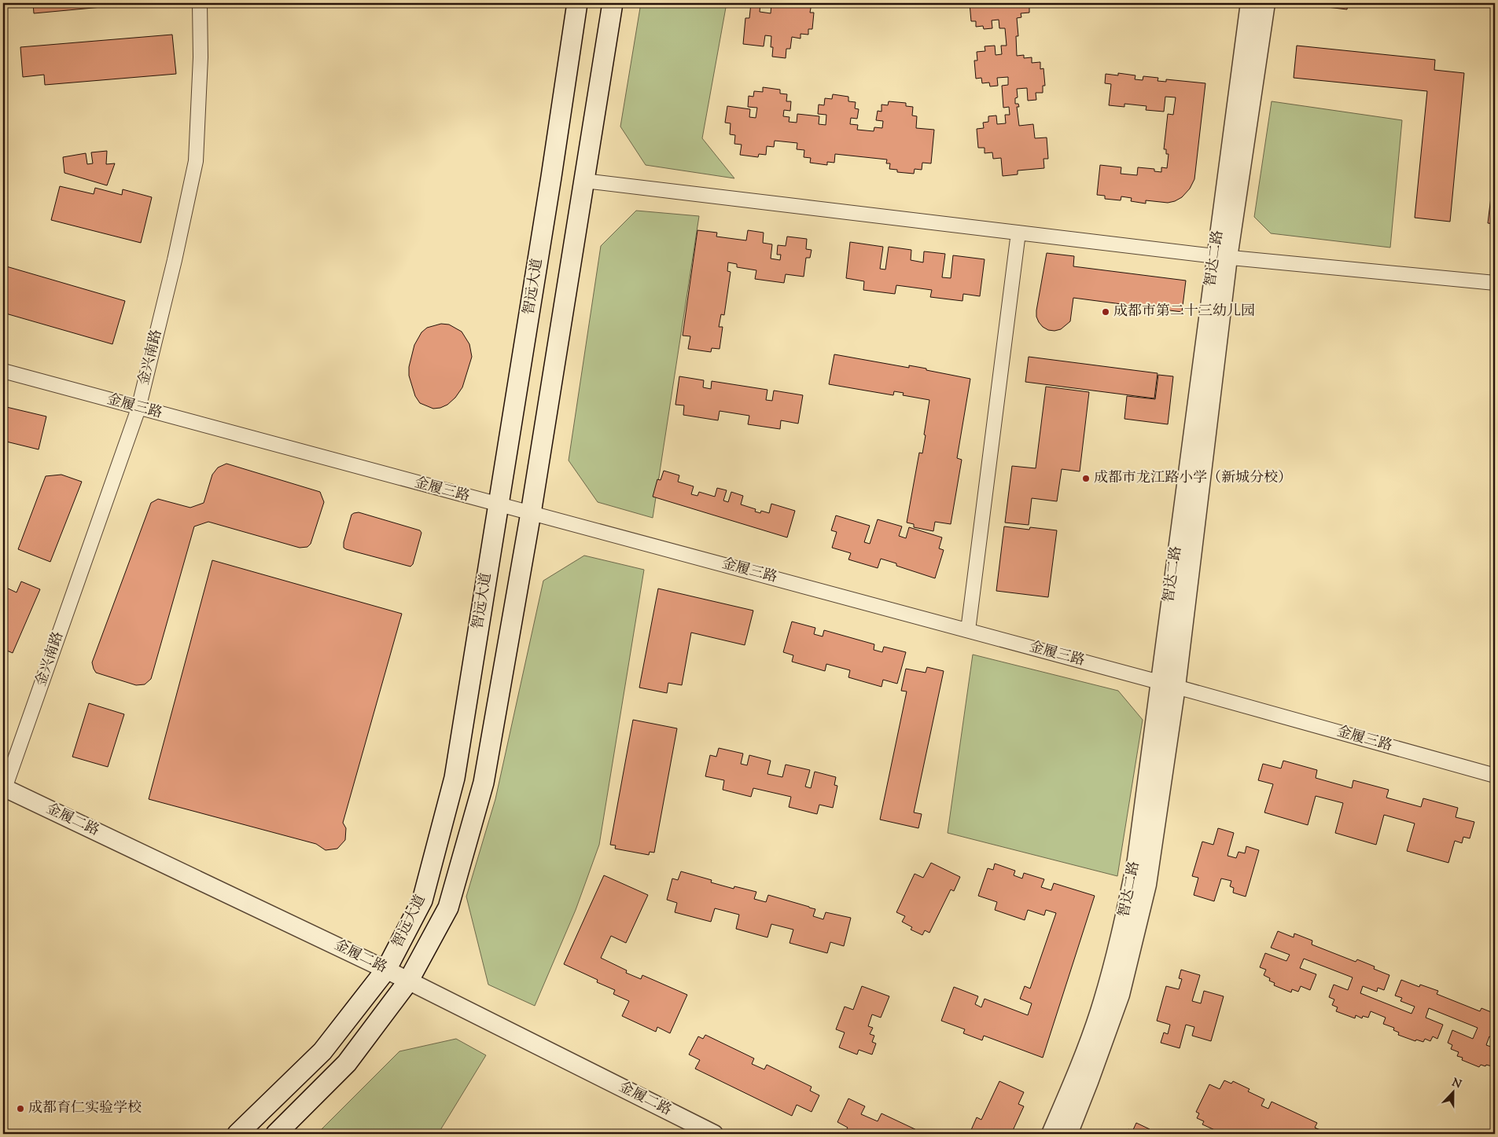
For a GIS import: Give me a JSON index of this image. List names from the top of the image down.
{
  "streets": {
    "main road": ["智远大道"],
    "street": [
      "智达二路",
      "金兴南路",
      "金履三路",
      "金履二路"
    ]
  },
  "crossings": [
    ["智达二路", "金履三路"],
    ["智远大道", "金履三路"],
    ["智远大道", "金履二路"],
    ["金兴南路", "金履三路"],
    ["金兴南路", "金履二路"]
  ],
  "places": ["成都市第二十三幼儿园", "成都市龙江路小学（新城分校）", "成都育仁实验学校"],
  "north": "top"
}
